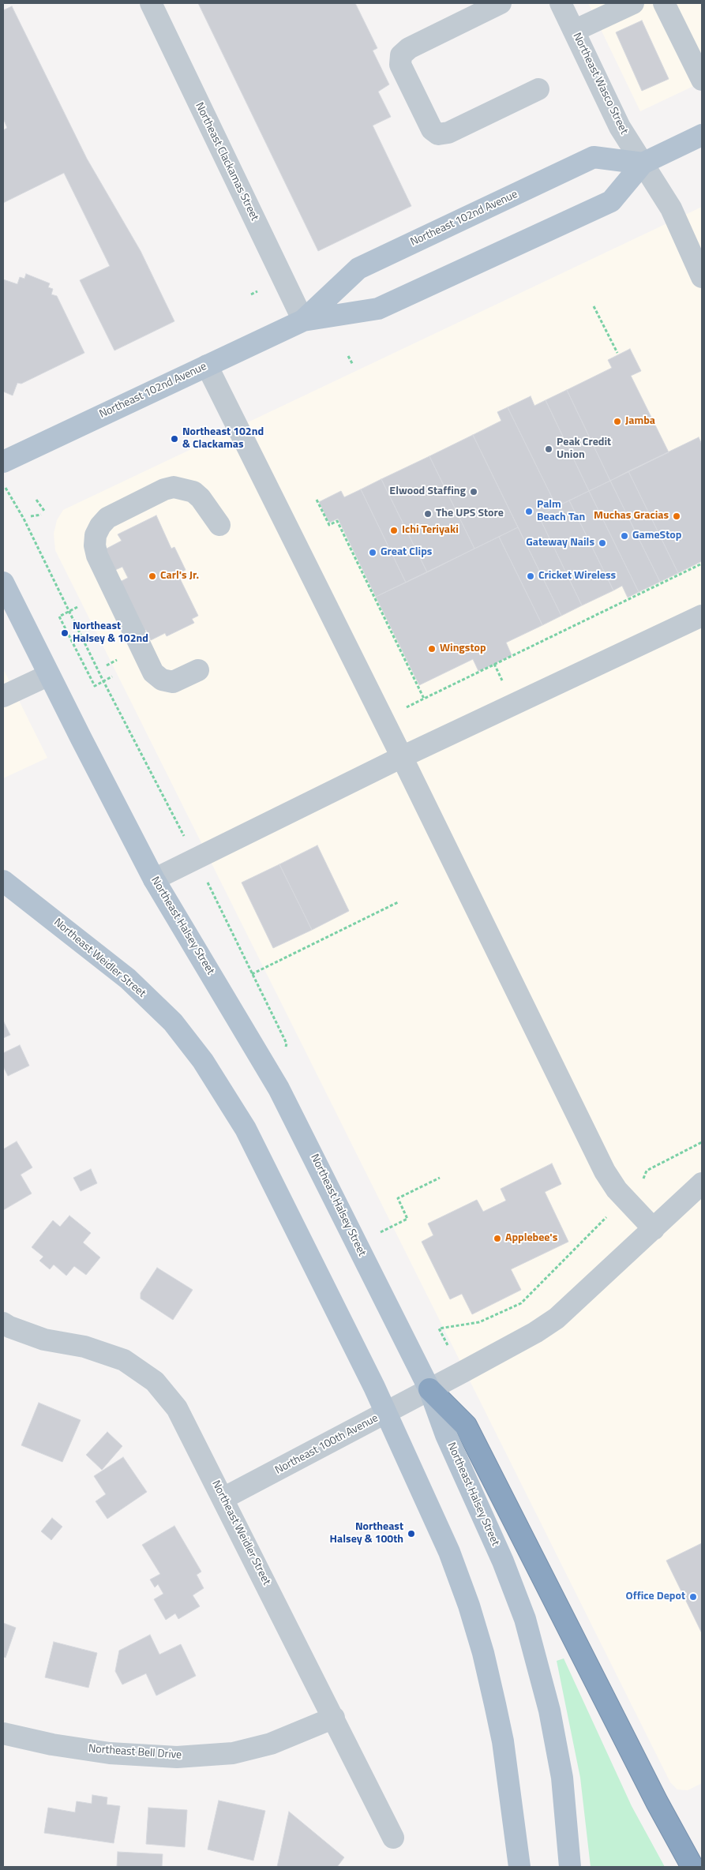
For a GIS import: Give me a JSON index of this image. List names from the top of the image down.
{
  "streets": {
    "main road": ["Northeast 102nd Avenue", "Northeast Halsey Street", "Northeast Weidler Street"],
    "street": [
      "Northeast Wasco Street",
      "Northeast Clackamas Street",
      "Northeast 100th Avenue",
      "Northeast Bell Drive"
    ]
  },
  "crossings": [
    ["Northeast Wasco Street", "Northeast 102nd Avenue"],
    ["Northeast Clackamas Street", "Northeast 102nd Avenue"],
    ["Northeast Halsey Street", "Northeast 100th Avenue"],
    ["Northeast Weidler Street", "Northeast 100th Avenue"],
    ["Northeast Weidler Street", "Northeast Bell Drive"]
  ],
  "places": [
    "Jamba",
    "Northeast 102nd & Clackamas",
    "Peak Credit Union",
    "Elwood Staffing",
    "Palm Beach Tan",
    "The UPS Store",
    "Muchas Gracias",
    "Ichi Teriyaki",
    "GameStop",
    "Gateway Nails",
    "Great Clips",
    "Carl's Jr.",
    "Cricket Wireless",
    "Northeast Halsey & 102nd",
    "Wingstop",
    "Applebee's",
    "Northeast Halsey & 100th",
    "Office Depot"
  ]
}
